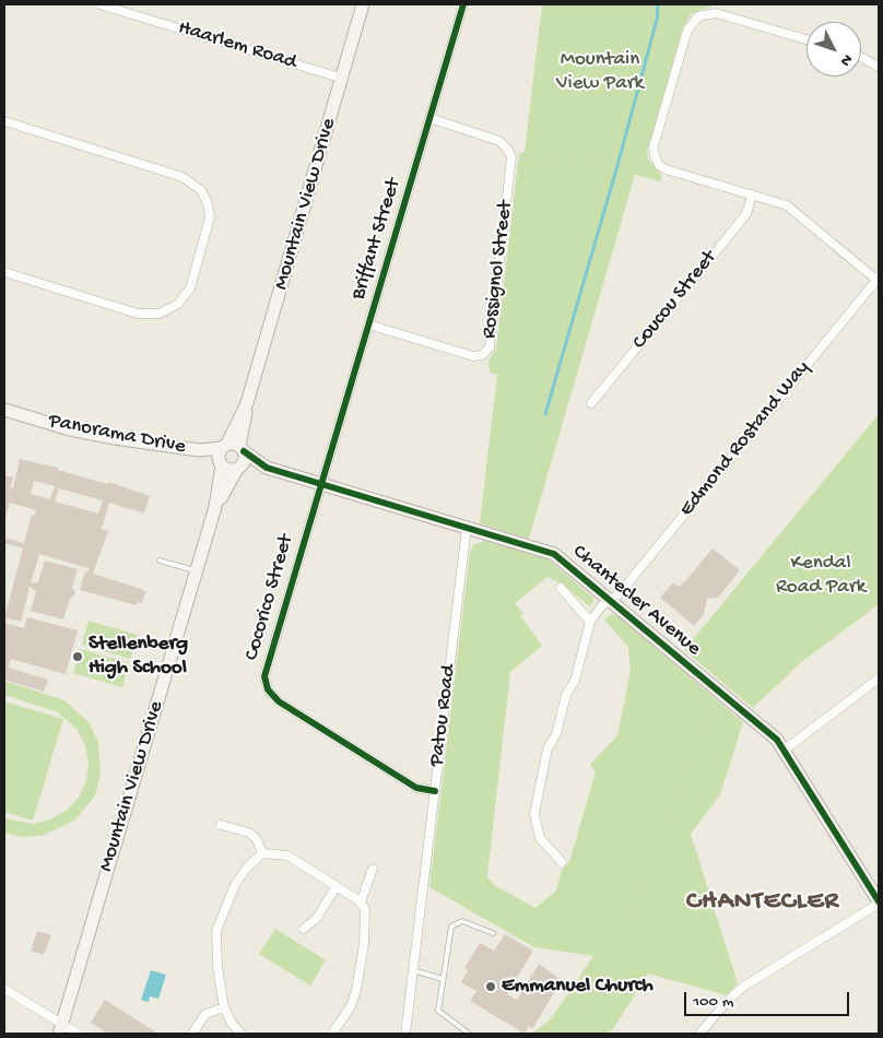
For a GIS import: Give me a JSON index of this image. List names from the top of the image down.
{
  "streets": {
    "street": [
      "Haarlem Road",
      "Mountain View Drive",
      "Briffant Street",
      "Rossignol Street",
      "Coucou Street",
      "Panorama Drive",
      "Edmond Rostand Way",
      "Cocorico Street",
      "Chantecler Avenue",
      "Patou Road"
    ]
  },
  "crossings": [
    ["Haarlem Road", "Mountain View Drive"],
    ["Mountain View Drive", "Panorama Drive"],
    ["Mountain View Drive", "Chantecler Avenue"],
    ["Briffant Street", "Rossignol Street"],
    ["Briffant Street", "Cocorico Street"],
    ["Briffant Street", "Chantecler Avenue"],
    ["Panorama Drive", "Chantecler Avenue"],
    ["Edmond Rostand Way", "Chantecler Avenue"],
    ["Cocorico Street", "Chantecler Avenue"],
    ["Cocorico Street", "Patou Road"],
    ["Chantecler Avenue", "Patou Road"]
  ],
  "districts": ["CHANTECLER"],
  "parks": ["Mountain View Park", "Kendal Road Park"],
  "places": ["Stellenberg High School", "Emmanuel Church"],
  "scale_bar": "100 m",
  "north": "bottom right"
}
